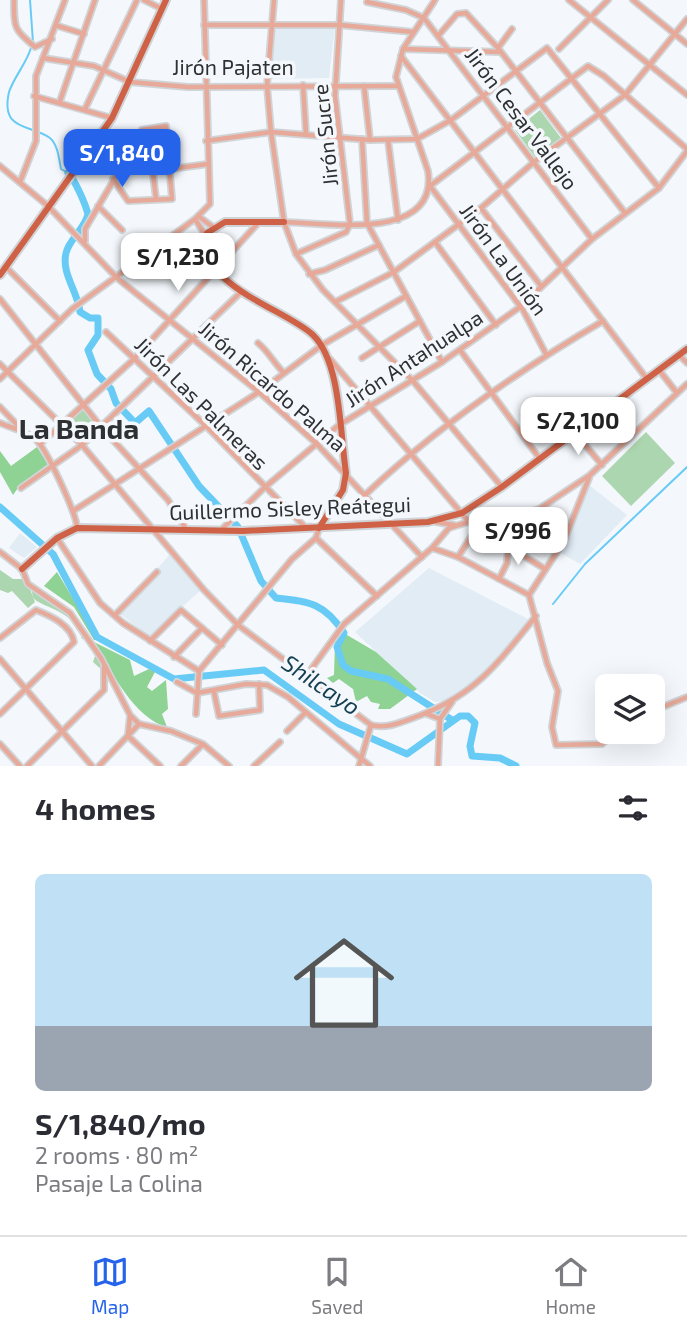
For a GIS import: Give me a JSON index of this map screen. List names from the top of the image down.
{
  "streets": {
    "main road": ["Guillermo Sisley Reátegui"],
    "street": [
      "Jirón Pajaten",
      "Jirón Cesar Vallejo",
      "Jirón Sucre",
      "Jirón La Unión",
      "Jirón Antahualpa",
      "Jirón Ricardo Palma",
      "Jirón Las Palmeras"
    ]
  },
  "crossings": [
    ["Jirón Pajaten", "Jirón Sucre"],
    ["Jirón Pajaten", "Jirón La Unión"],
    ["Jirón Cesar Vallejo", "Jirón Antahualpa"],
    ["Jirón La Unión", "Jirón Antahualpa"],
    ["Jirón Antahualpa", "Jirón Ricardo Palma"],
    ["Jirón Antahualpa", "Jirón Las Palmeras"],
    ["Jirón Antahualpa", "Guillermo Sisley Reátegui"],
    ["Jirón Ricardo Palma", "Guillermo Sisley Reátegui"],
    ["Jirón Las Palmeras", "Guillermo Sisley Reátegui"]
  ],
  "districts": ["La Banda"],
  "water": ["Shilcayo"],
  "page": {
    "price": [
      "S/1,840",
      "S/1,230",
      "S/2,100",
      "S/996"
    ],
    "heading": "4 homes",
    "list": [
      {
        "name": "S/1,840/mo",
        "note": "2 rooms · 80 m² · Pasaje La Colina"
      }
    ],
    "tabs": ["Map", "Saved", "Home"]
  }
}
